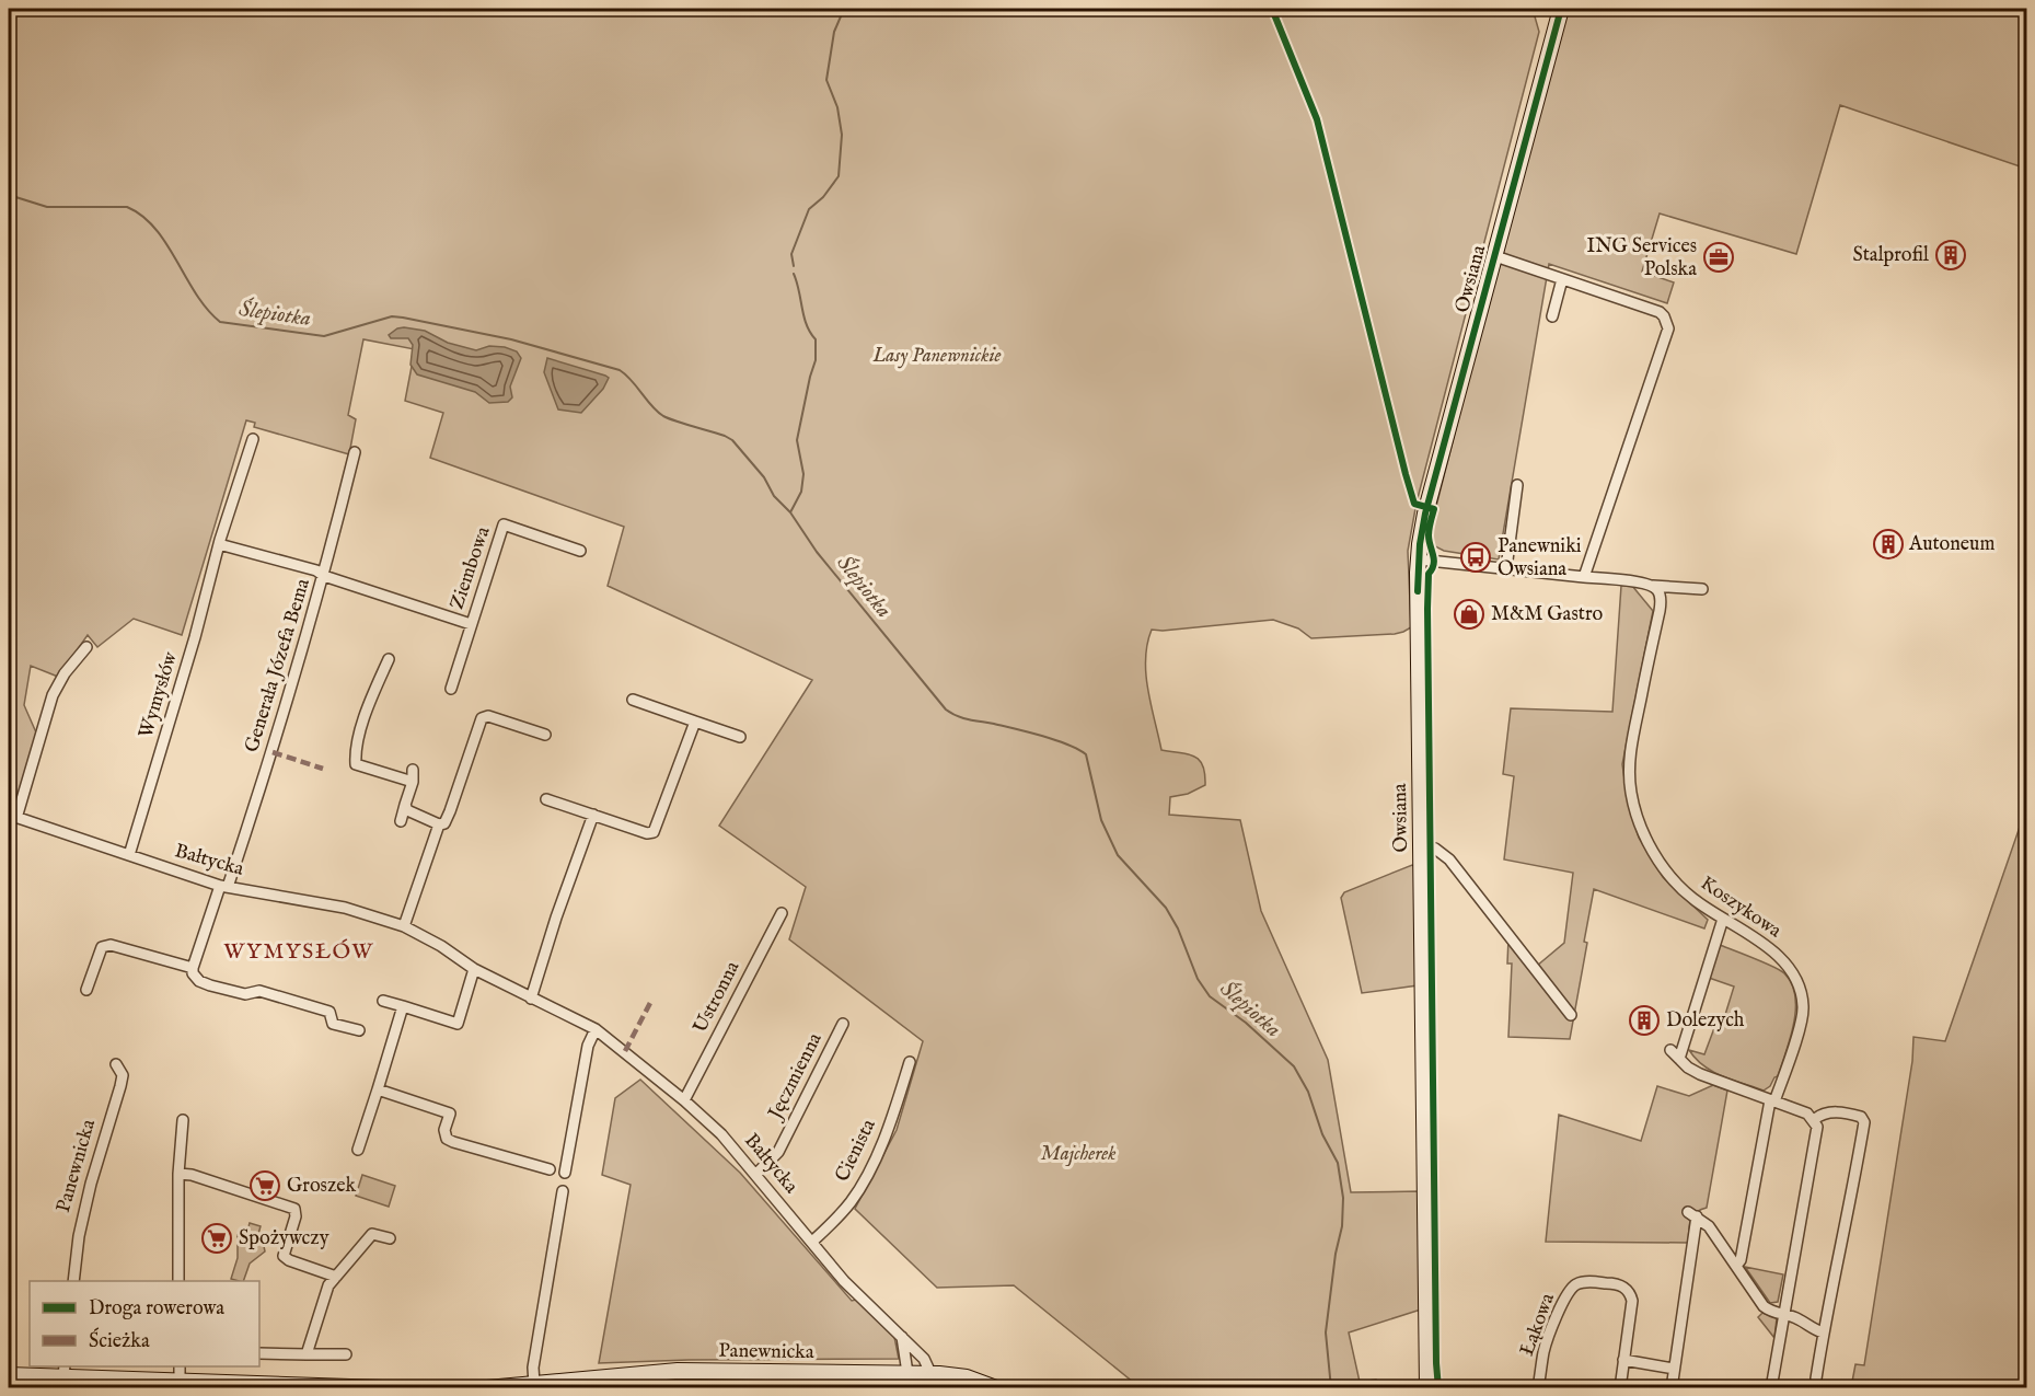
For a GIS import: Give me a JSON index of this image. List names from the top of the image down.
{
  "streets": {
    "street": [
      "Owsiana",
      "Ziembowa",
      "Generała Józefa Bema",
      "Wymysłów",
      "Bałtycka",
      "Koszykowa",
      "Ustronna",
      "Jęczmienna",
      "Cienista",
      "Panewnicka",
      "Łąkowa"
    ]
  },
  "crossings": [
    ["Ziembowa", "Generała Józefa Bema"],
    ["Generała Józefa Bema", "Bałtycka"],
    ["Wymysłów", "Bałtycka"],
    ["Bałtycka", "Ustronna"],
    ["Bałtycka", "Jęczmienna"],
    ["Bałtycka", "Cienista"],
    ["Bałtycka", "Panewnicka"]
  ],
  "districts": ["WYMYSŁÓW"],
  "water": ["Ślepiotka"],
  "parks": ["Lasy Panewnickie", "Majcherek"],
  "places": {
    "building": ["Stalprofil", "Autoneum", "Dolezych"],
    "office": ["ING Services Polska"],
    "bus stop": ["Panewniki Owsiana"],
    "shop": ["M&M Gastro"],
    "supermarket": ["Groszek", "Spożywczy"]
  },
  "legend": ["Droga rowerowa", "Ścieżka"]
}
